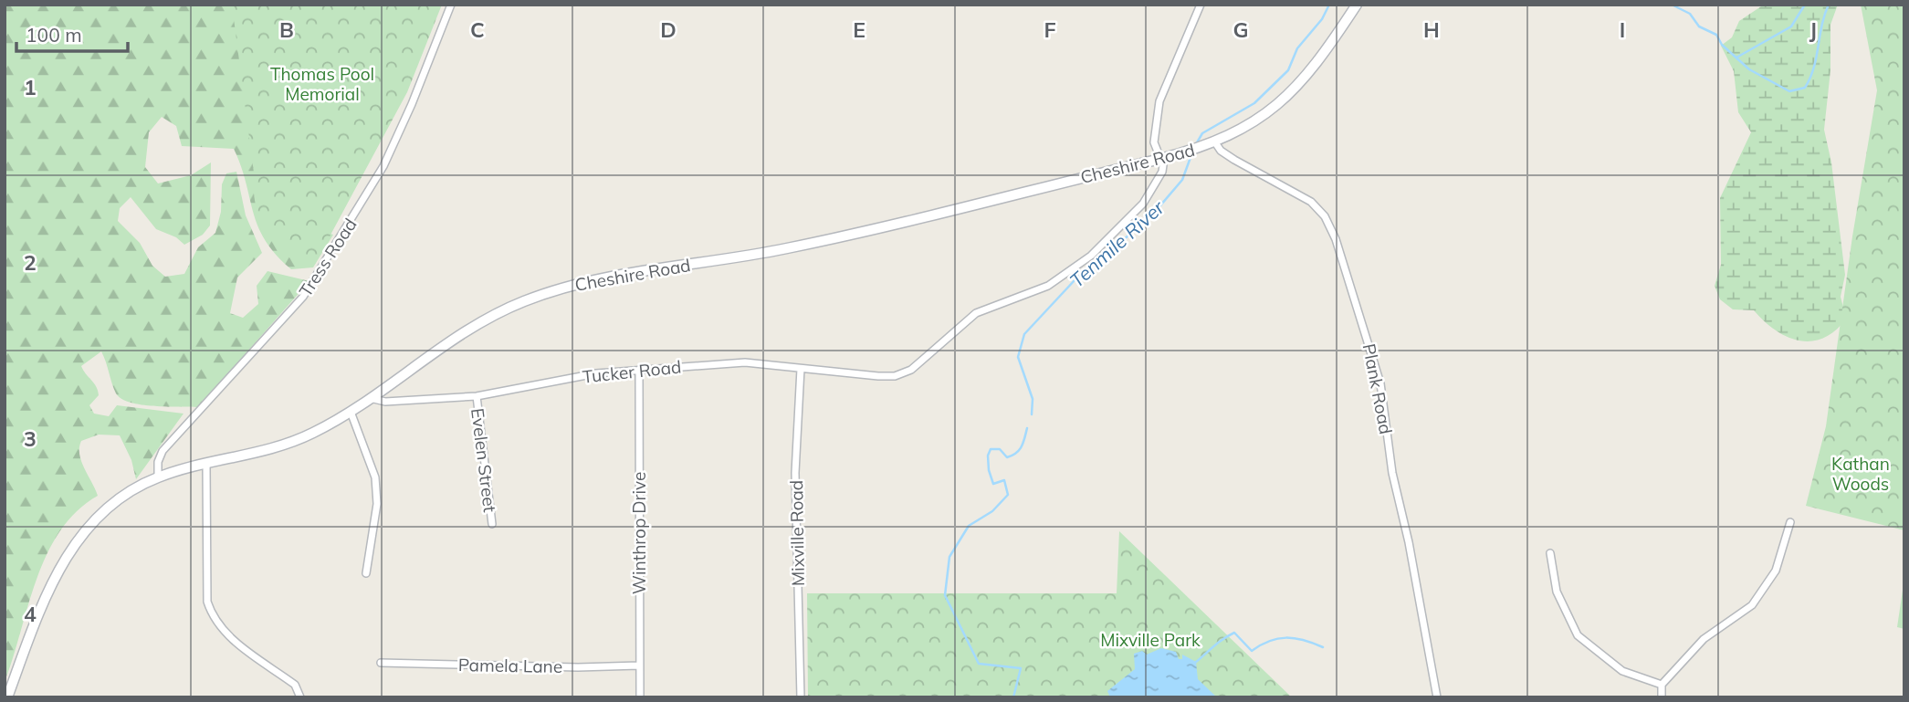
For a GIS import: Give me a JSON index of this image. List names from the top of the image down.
{
  "streets": {
    "main road": ["Cheshire Road"],
    "street": [
      "Tress Road",
      "Tucker Road",
      "Plank Road",
      "Evelen Street",
      "Winthrop Drive",
      "Mixville Road",
      "Pamela Lane"
    ]
  },
  "crossings": [
    ["Cheshire Road", "Tress Road"],
    ["Cheshire Road", "Tucker Road"],
    ["Cheshire Road", "Plank Road"],
    ["Tucker Road", "Evelen Street"],
    ["Tucker Road", "Winthrop Drive"],
    ["Tucker Road", "Mixville Road"],
    ["Winthrop Drive", "Pamela Lane"]
  ],
  "water": ["Tenmile River"],
  "parks": ["Thomas Pool Memorial", "Kathan Woods", "Mixville Park"],
  "scale_bar": "100 m",
  "grid": {
    "columns": [
      "B",
      "C",
      "D",
      "E",
      "F",
      "G",
      "H",
      "I",
      "J"
    ],
    "rows": [
      "1",
      "2",
      "3",
      "4"
    ]
  }
}
